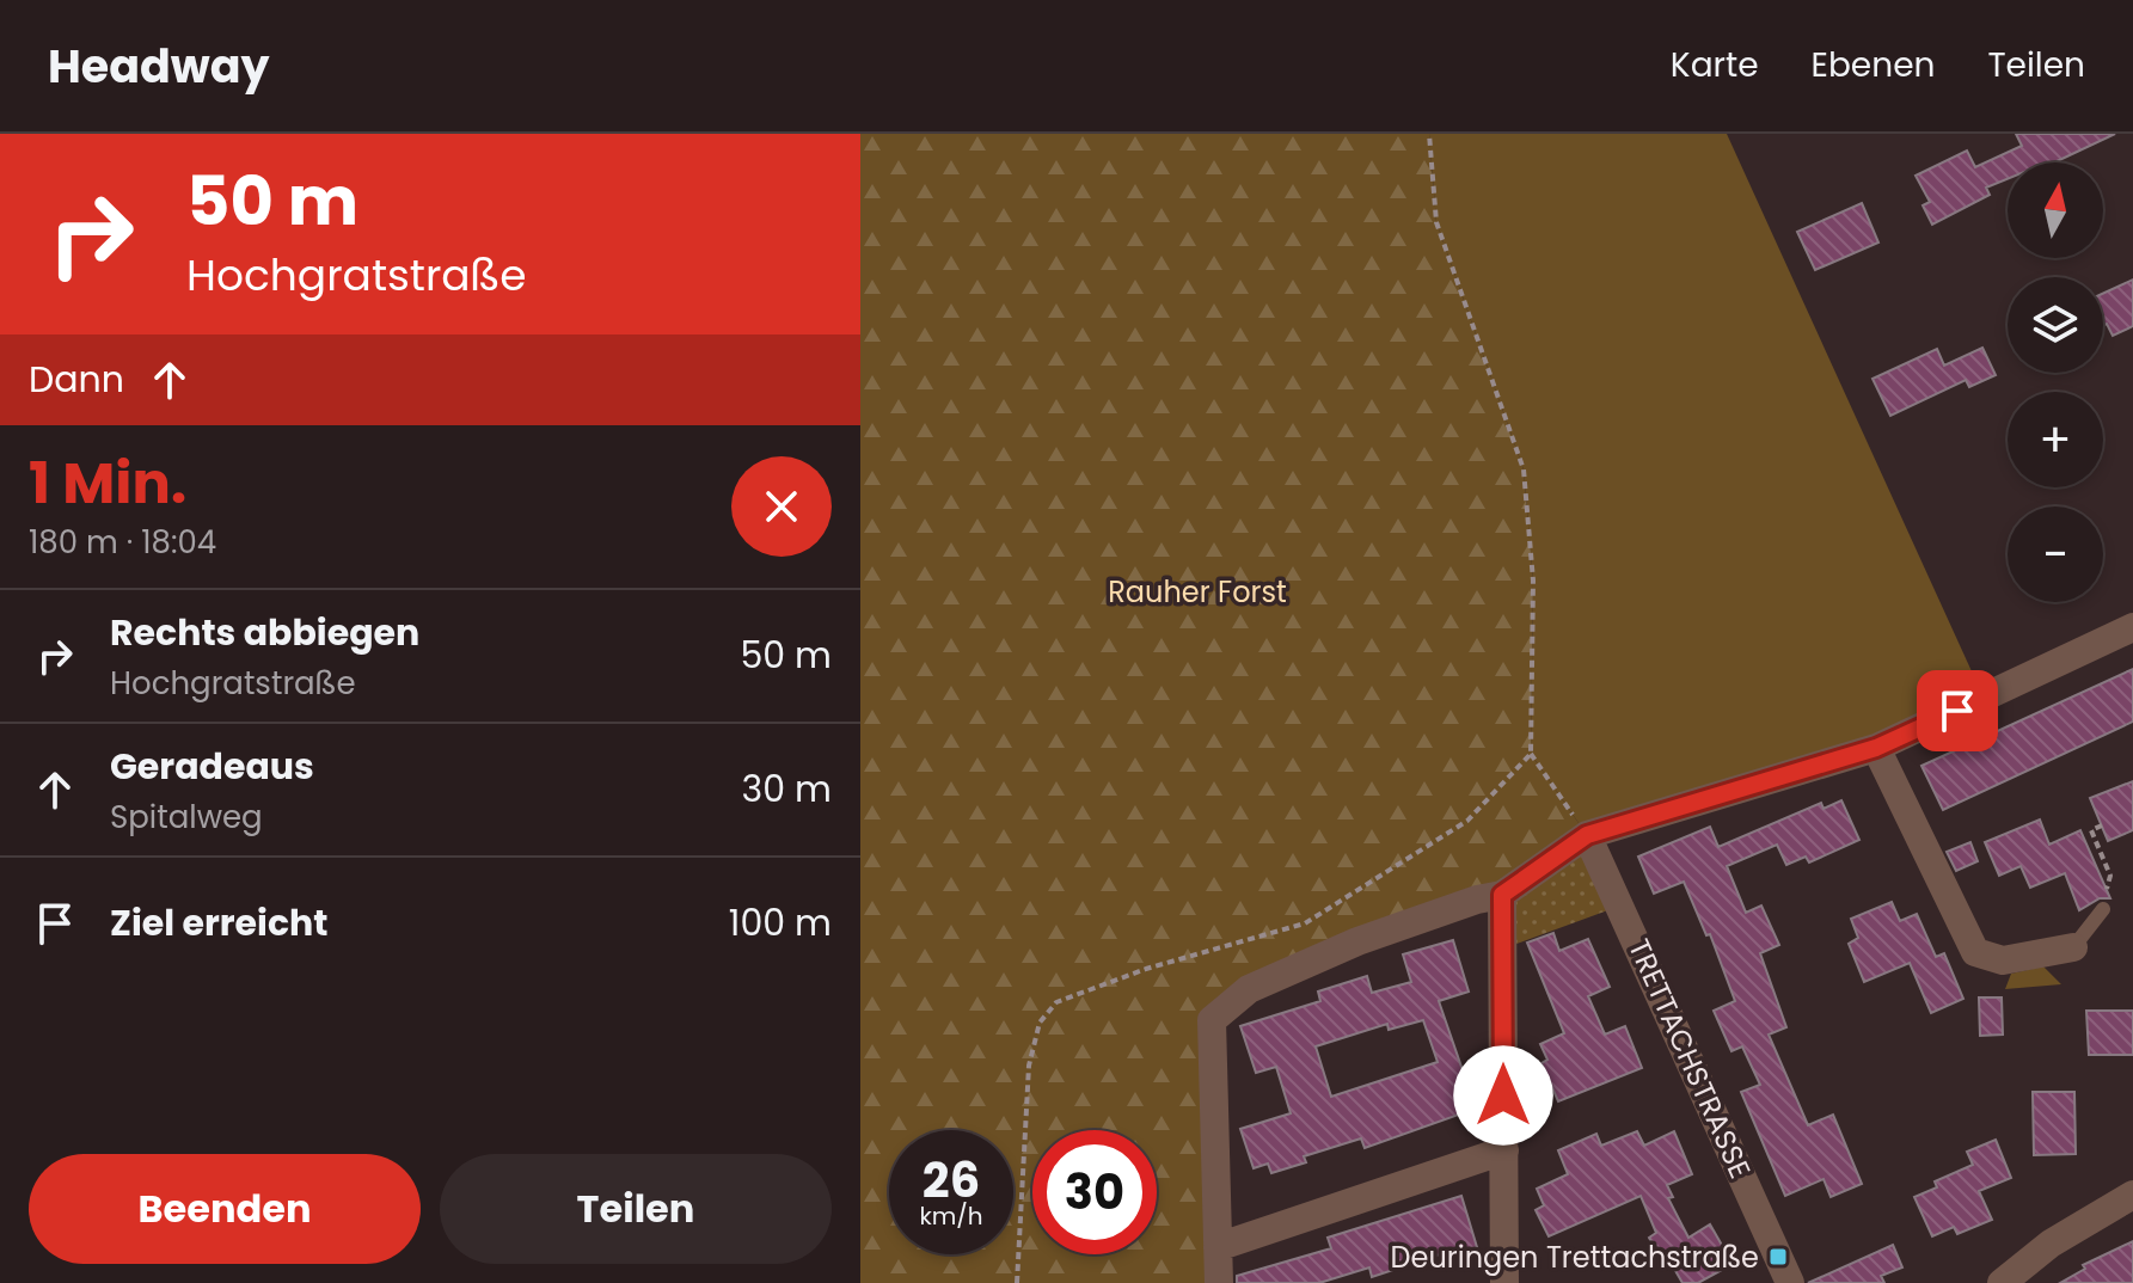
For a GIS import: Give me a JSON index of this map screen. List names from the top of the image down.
{
  "streets": {
    "street": ["TRETTACHSTRASSE"]
  },
  "parks": ["Rauher Forst"],
  "places": {
    "transit": ["Deuringen Trettachstraße"]
  },
  "north": "top",
  "page": {
    "header": "Headway",
    "nav": ["Karte", "Ebenen", "Teilen"],
    "turn": ["50 m", "Hochgratstraße"],
    "map_buttons": ["+", "−"],
    "then": "Dann",
    "heading": ["1 Min.", "180 m · 18:04"],
    "list": [
      {
        "name": "Rechts abbiegen",
        "note": "Hochgratstraße",
        "value": "50 m"
      },
      {
        "name": "Geradeaus",
        "note": "Spitalweg",
        "value": "30 m"
      },
      {
        "name": "Ziel erreicht",
        "value": "100 m"
      }
    ],
    "speed": "26 km/h",
    "limit": "30",
    "buttons": ["Beenden", "Teilen"]
  }
}
